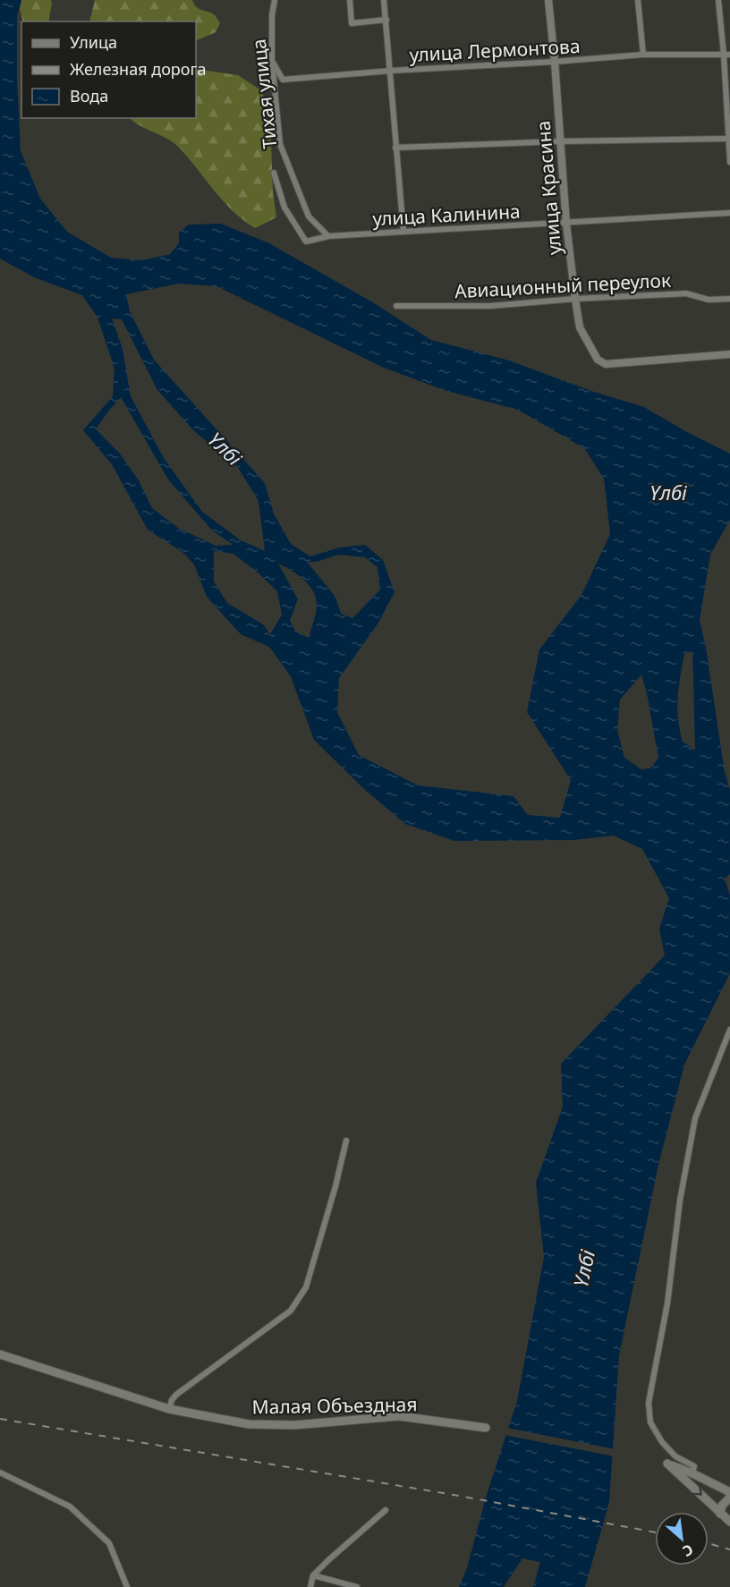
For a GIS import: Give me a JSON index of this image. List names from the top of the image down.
{
  "streets": {
    "main road": ["Малая Объездная"],
    "street": [
      "улица Лермонтова",
      "Тихая улица",
      "улица Красина",
      "улица Калинина",
      "Авиационный переулок"
    ]
  },
  "crossings": [
    ["улица Лермонтова", "Тихая улица"],
    ["улица Лермонтова", "улица Красина"],
    ["Тихая улица", "улица Калинина"],
    ["улица Красина", "улица Калинина"],
    ["улица Красина", "Авиационный переулок"]
  ],
  "water": ["Үлбі"],
  "legend": ["Улица", "Железная дорога", "Вода"],
  "north": "bottom right"
}
